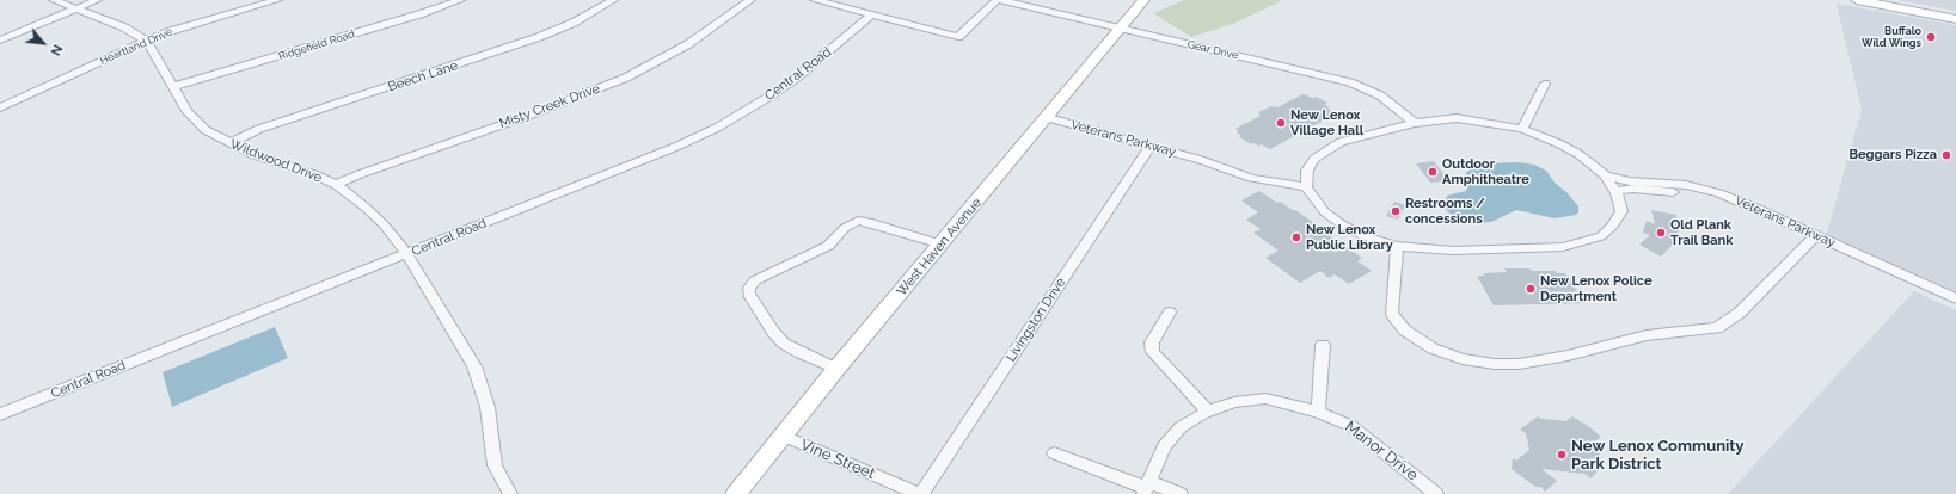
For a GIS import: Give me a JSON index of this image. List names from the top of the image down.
{
  "streets": {
    "street": [
      "Ridgefield Road",
      "Heartland Drive",
      "Gear Drive",
      "Central Road",
      "Beech Lane",
      "Misty Creek Drive",
      "Veterans Parkway",
      "Wildwood Drive",
      "West Haven Avenue",
      "Livingston Drive",
      "Manor Drive",
      "Vine Street"
    ]
  },
  "crossings": [
    ["Ridgefield Road", "Wildwood Drive"],
    ["Heartland Drive", "Wildwood Drive"],
    ["Gear Drive", "Veterans Parkway"],
    ["Gear Drive", "West Haven Avenue"],
    ["Central Road", "Wildwood Drive"],
    ["Beech Lane", "Wildwood Drive"],
    ["Misty Creek Drive", "Wildwood Drive"],
    ["Veterans Parkway", "West Haven Avenue"],
    ["Veterans Parkway", "Livingston Drive"],
    ["West Haven Avenue", "Vine Street"],
    ["Livingston Drive", "Vine Street"]
  ],
  "places": [
    "Buffalo Wild Wings",
    "New Lenox Village Hall",
    "Beggars Pizza",
    "Outdoor Amphitheatre",
    "Restrooms / concessions",
    "Old Plank Trail Bank",
    "New Lenox Public Library",
    "New Lenox Police Department",
    "New Lenox Community Park District"
  ],
  "north": "bottom right"
}
